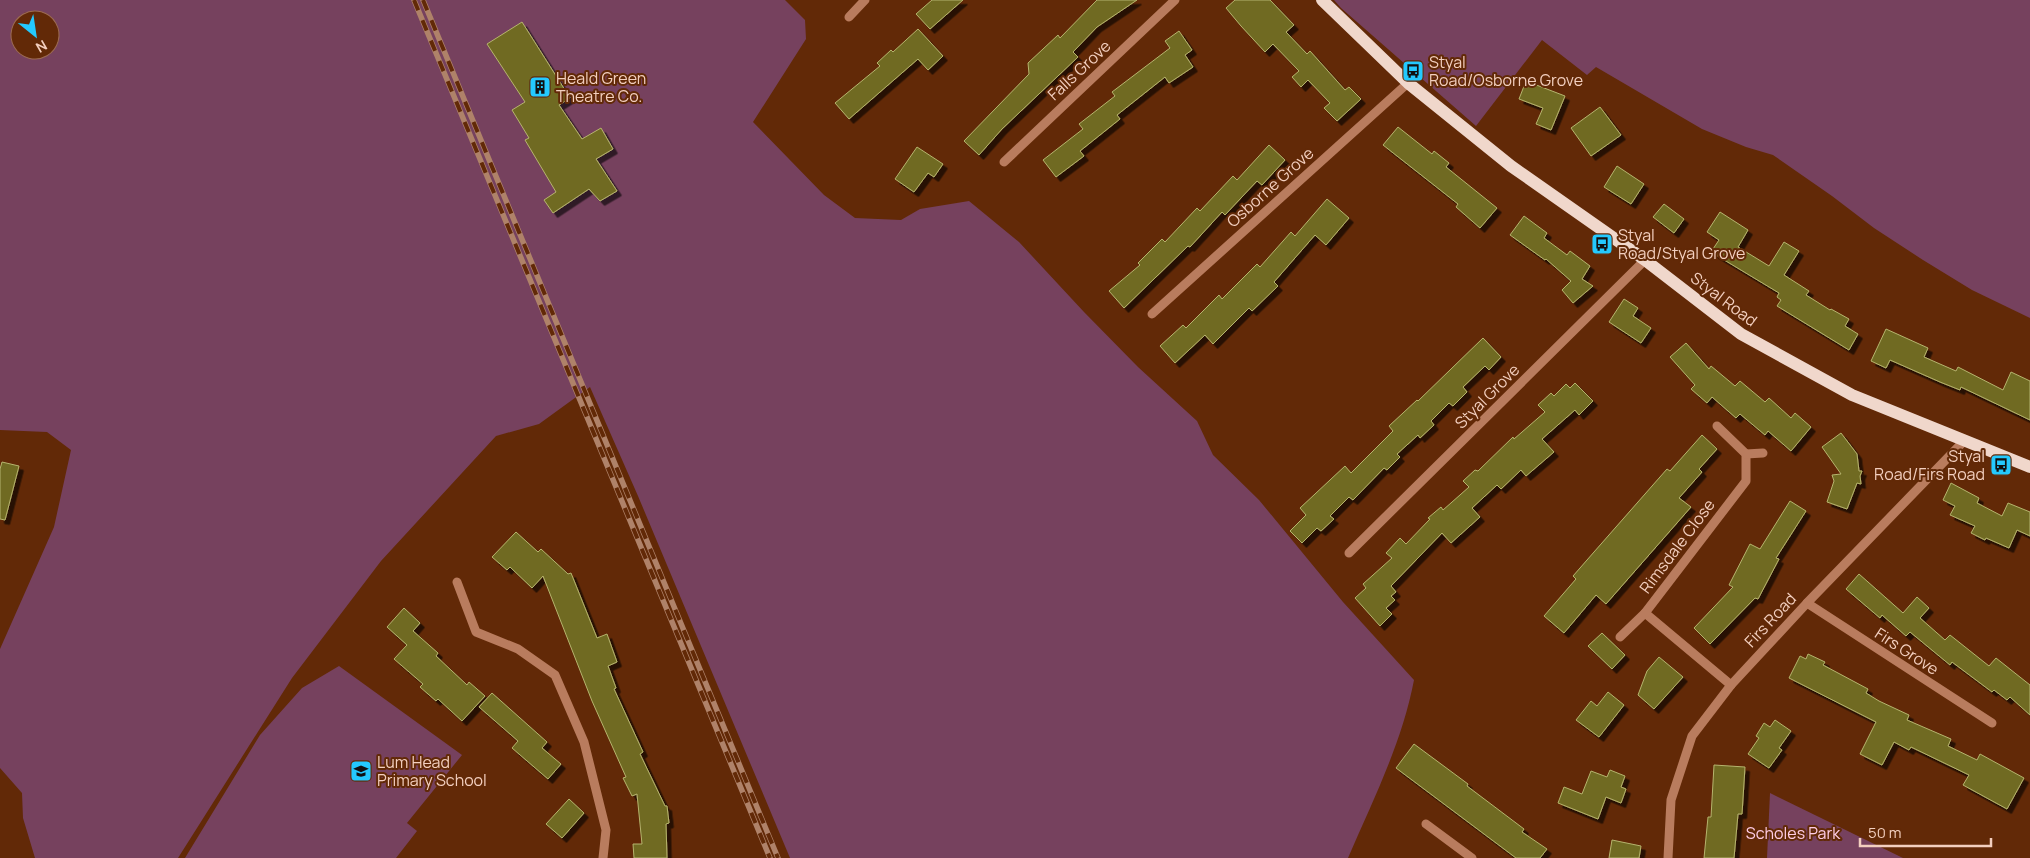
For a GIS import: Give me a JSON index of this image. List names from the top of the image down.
{
  "streets": {
    "main road": ["Styal Road"],
    "street": [
      "Falls Grove",
      "Osborne Grove",
      "Styal Grove",
      "Rimsdale Close",
      "Firs Road",
      "Firs Grove"
    ]
  },
  "crossings": [
    ["Osborne Grove", "Styal Road"],
    ["Styal Road", "Styal Grove"],
    ["Styal Road", "Firs Road"],
    ["Rimsdale Close", "Firs Road"],
    ["Firs Road", "Firs Grove"]
  ],
  "parks": ["Scholes Park"],
  "places": {
    "bus stop": ["Styal Road/Osborne Grove", "Styal Road/Styal Grove", "Styal Road/Firs Road"],
    "building": ["Heald Green Theatre Co."],
    "school or university": ["Lum Head Primary School"]
  },
  "scale_bar": "50 m",
  "north": "bottom right"
}
